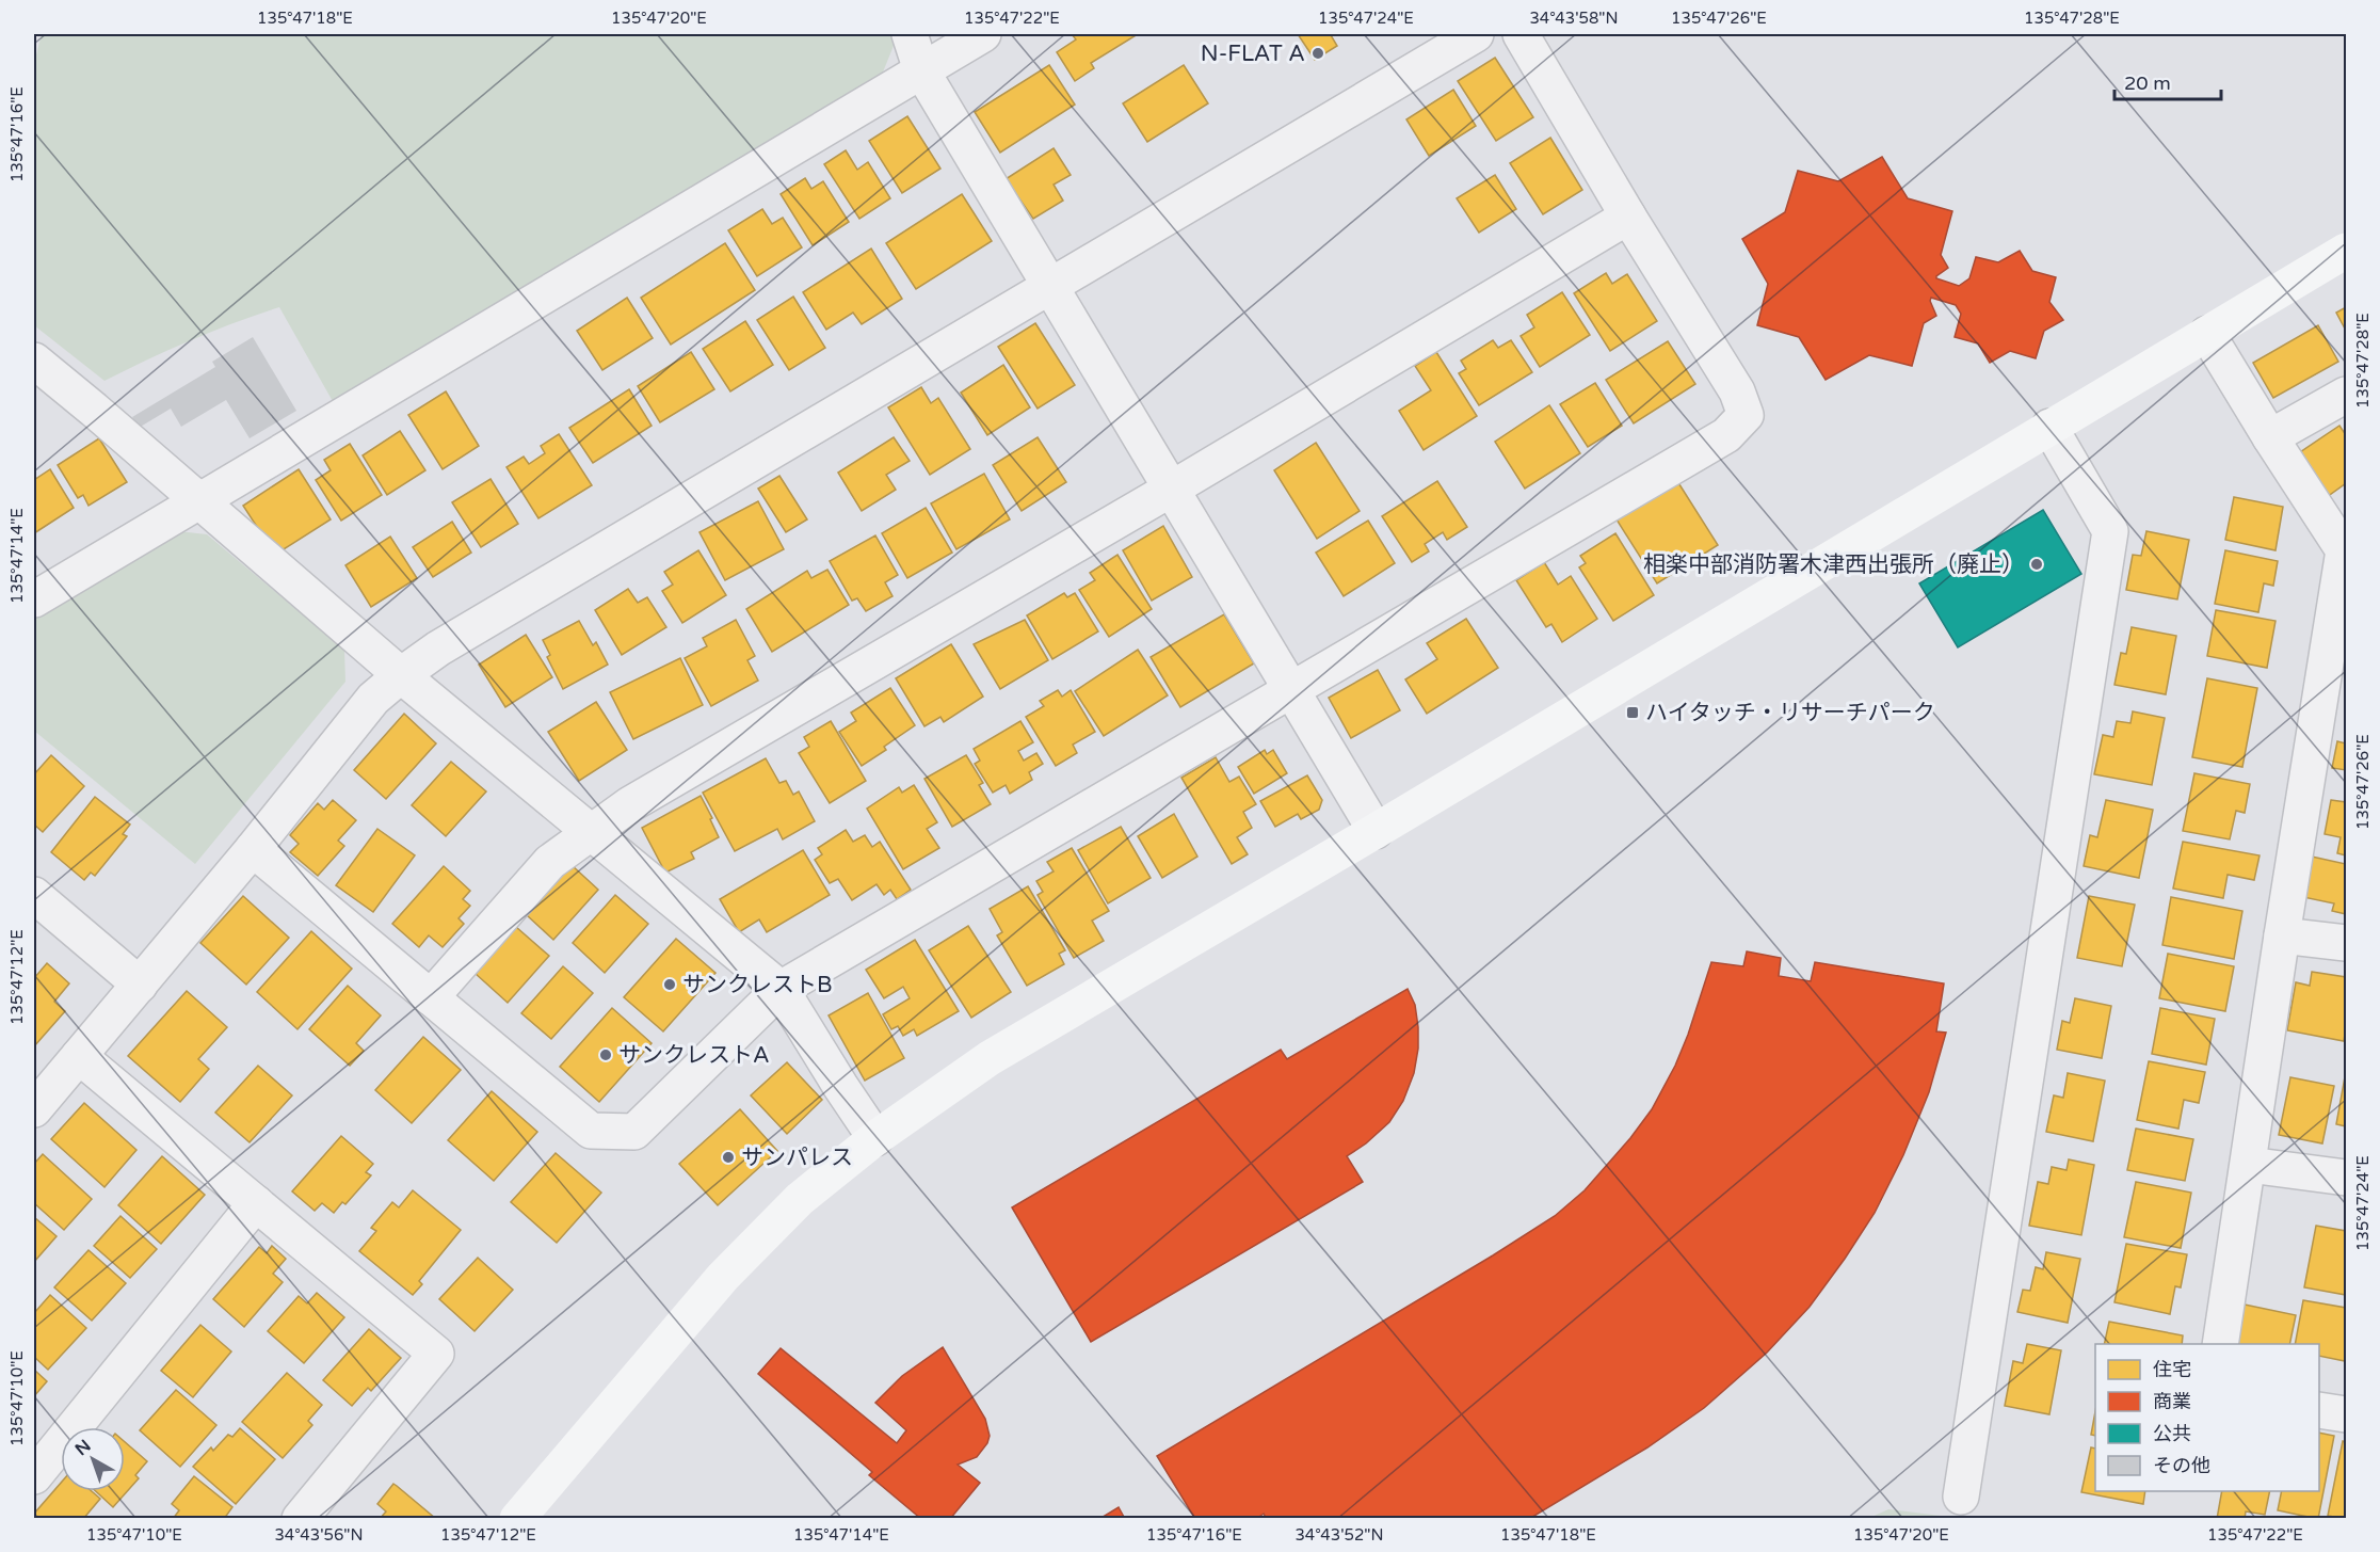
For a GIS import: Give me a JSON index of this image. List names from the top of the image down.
{
  "places": {
    "other": [
      "N-FLAT A",
      "相楽中部消防署木津西出張所（廃止）",
      "サンクレストB",
      "サンクレストA",
      "サンパレス"
    ],
    "transit": ["ハイタッチ・リサーチパーク"]
  },
  "legend": [
    "住宅",
    "商業",
    "公共",
    "その他"
  ],
  "scale_bar": "20 m",
  "north": "top left",
  "coordinates": [
    "135°47'18\"E",
    "135°47'20\"E",
    "135°47'22\"E",
    "135°47'24\"E",
    "34°43'58\"N",
    "135°47'26\"E",
    "135°47'28\"E",
    "135°47'16\"E",
    "135°47'14\"E",
    "135°47'12\"E",
    "135°47'10\"E",
    "34°43'56\"N",
    "34°43'52\"N"
  ]
}
